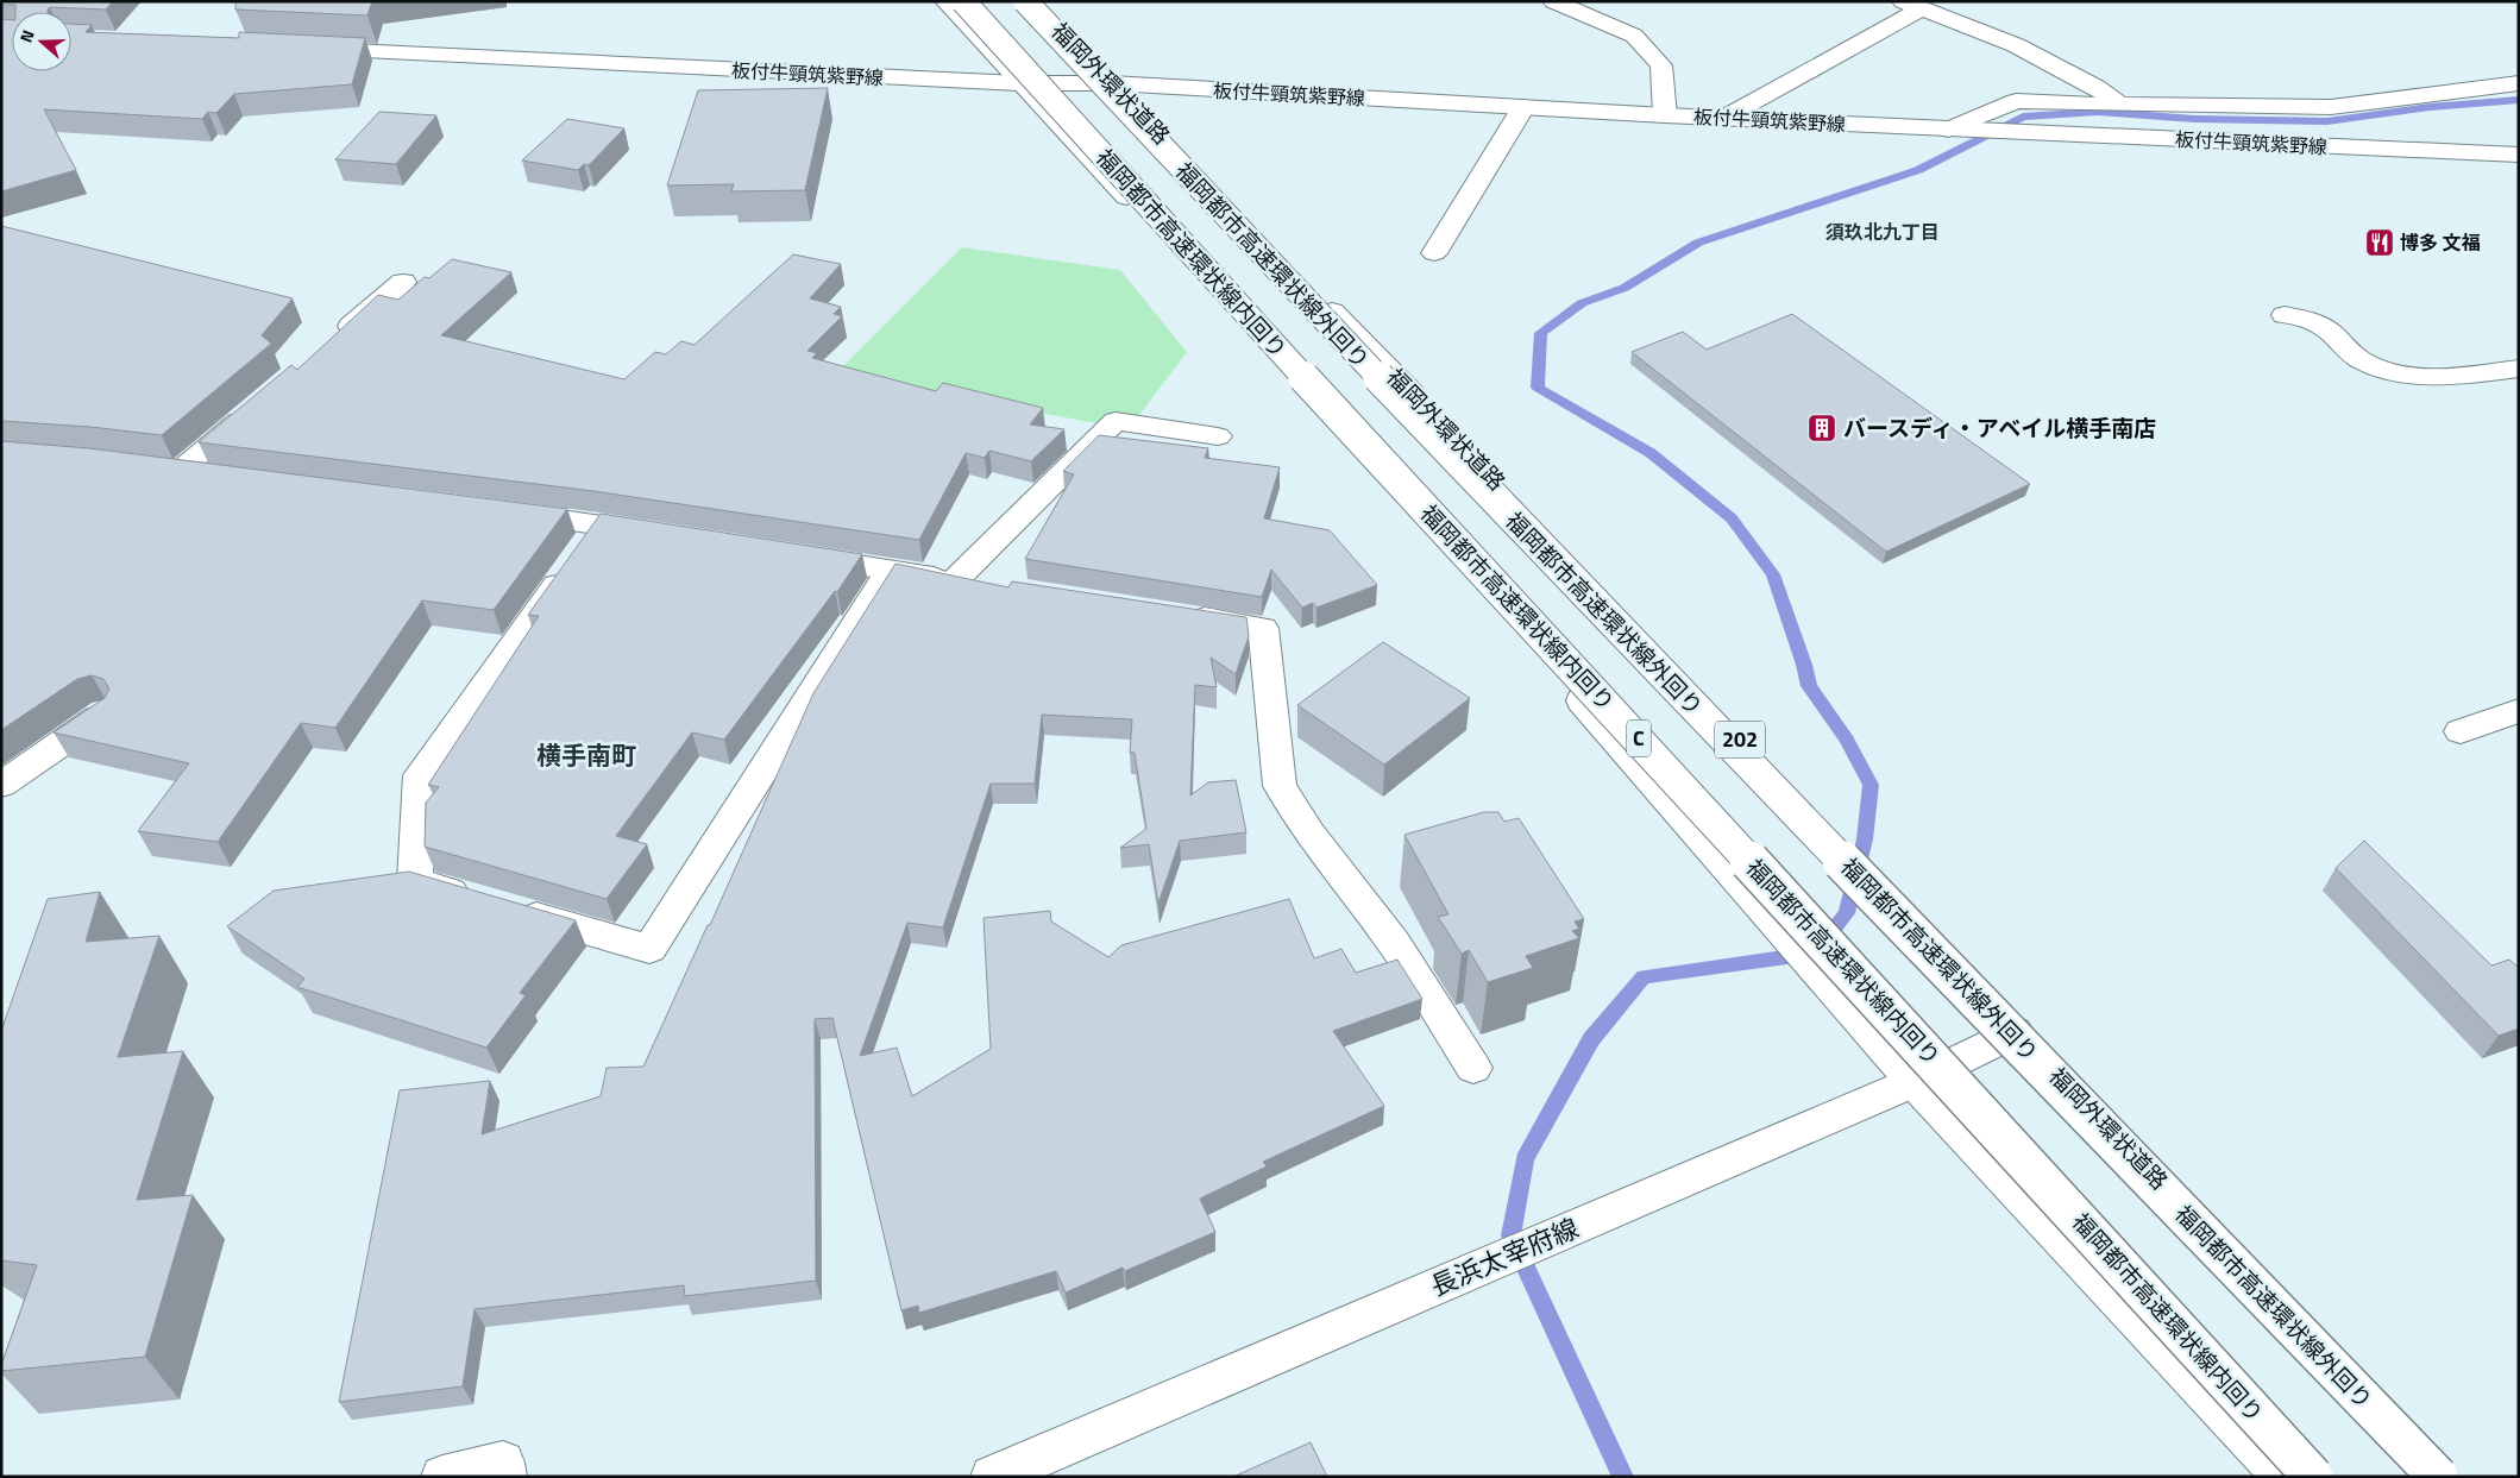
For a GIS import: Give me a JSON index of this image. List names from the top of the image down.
{
  "streets": {
    "main road": [
      "板付牛頸筑紫野線",
      "福岡外環状道路",
      "福岡都市高速環状線内回り",
      "福岡都市高速環状線外回り",
      "C",
      "202",
      "長浜太宰府線"
    ]
  },
  "crossings": [
    ["板付牛頸筑紫野線", "福岡外環状道路"],
    ["福岡外環状道路", "長浜太宰府線"]
  ],
  "districts": ["須玖北九丁目", "横手南町"],
  "places": {
    "restaurant": ["博多 文福"],
    "building": ["バースディ・アベイル横手南店"]
  },
  "north": "left"
}
